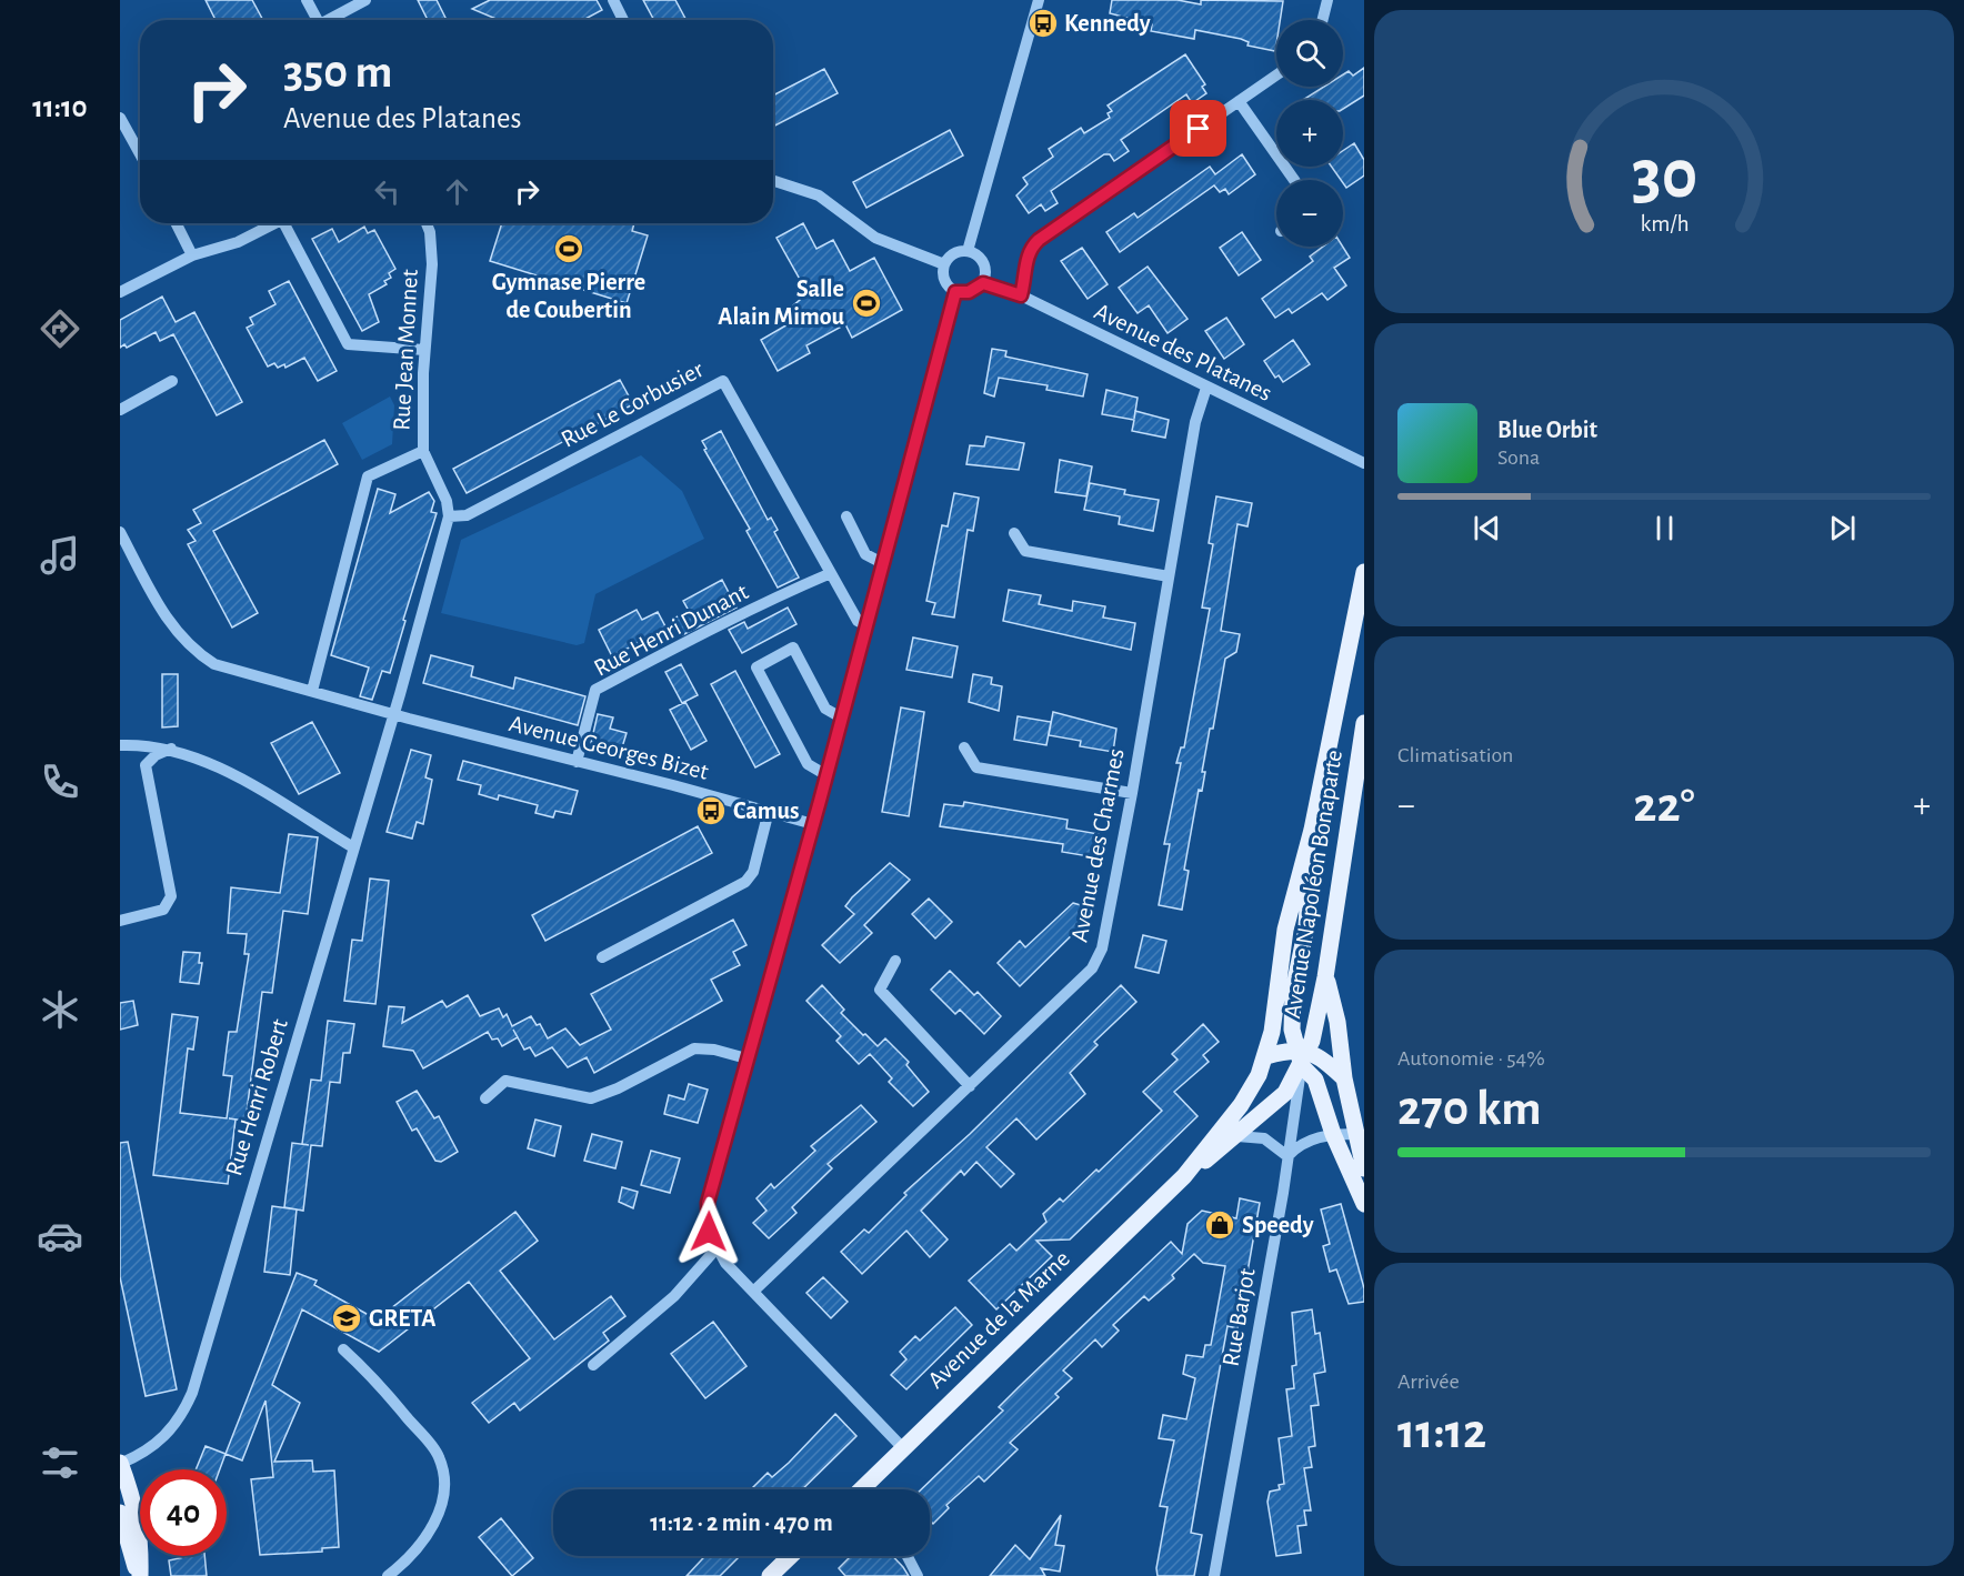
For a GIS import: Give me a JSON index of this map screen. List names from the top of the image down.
{
  "streets": {
    "main road": ["Avenue Napoléon Bonaparte", "Avenue de la Marne"],
    "street": [
      "Rue Jean Monnet",
      "Avenue des Platanes",
      "Rue Le Corbusier",
      "Rue Henri Dunant",
      "Avenue Georges Bizet",
      "Avenue des Charmes",
      "Rue Henri Robert",
      "Rue Barjot"
    ]
  },
  "crossings": [
    ["Rue Jean Monnet", "Rue Le Corbusier"],
    ["Avenue des Platanes", "Avenue des Charmes"],
    ["Rue Le Corbusier", "Rue Henri Dunant"],
    ["Rue Henri Dunant", "Avenue Georges Bizet"],
    ["Avenue Georges Bizet", "Rue Henri Robert"],
    ["Avenue Napoléon Bonaparte", "Rue Barjot"],
    ["Avenue Napoléon Bonaparte", "Avenue de la Marne"],
    ["Rue Barjot", "Avenue de la Marne"]
  ],
  "places": {
    "bus stop": ["Kennedy", "Camus"],
    "sports": ["Gymnase Pierre de Coubertin", "Salle Alain Mimou"],
    "shop": ["Speedy"],
    "school or university": ["GRETA"]
  },
  "page": {
    "tabs": "11:10",
    "map_buttons": ["+", "−"],
    "turn": ["350 m", "Avenue des Platanes"],
    "song": ["Blue Orbit", "Sona"],
    "tile": [
      "Climatisation",
      ["Autonomie · 54%", "270 km"],
      ["Arrivée", "11:12"]
    ],
    "heat": ["−", "22°", "+"],
    "limit": "40",
    "trip": "11:12 · 2 min · 470 m",
    "gauge": ["30", "km/h"]
  }
}
